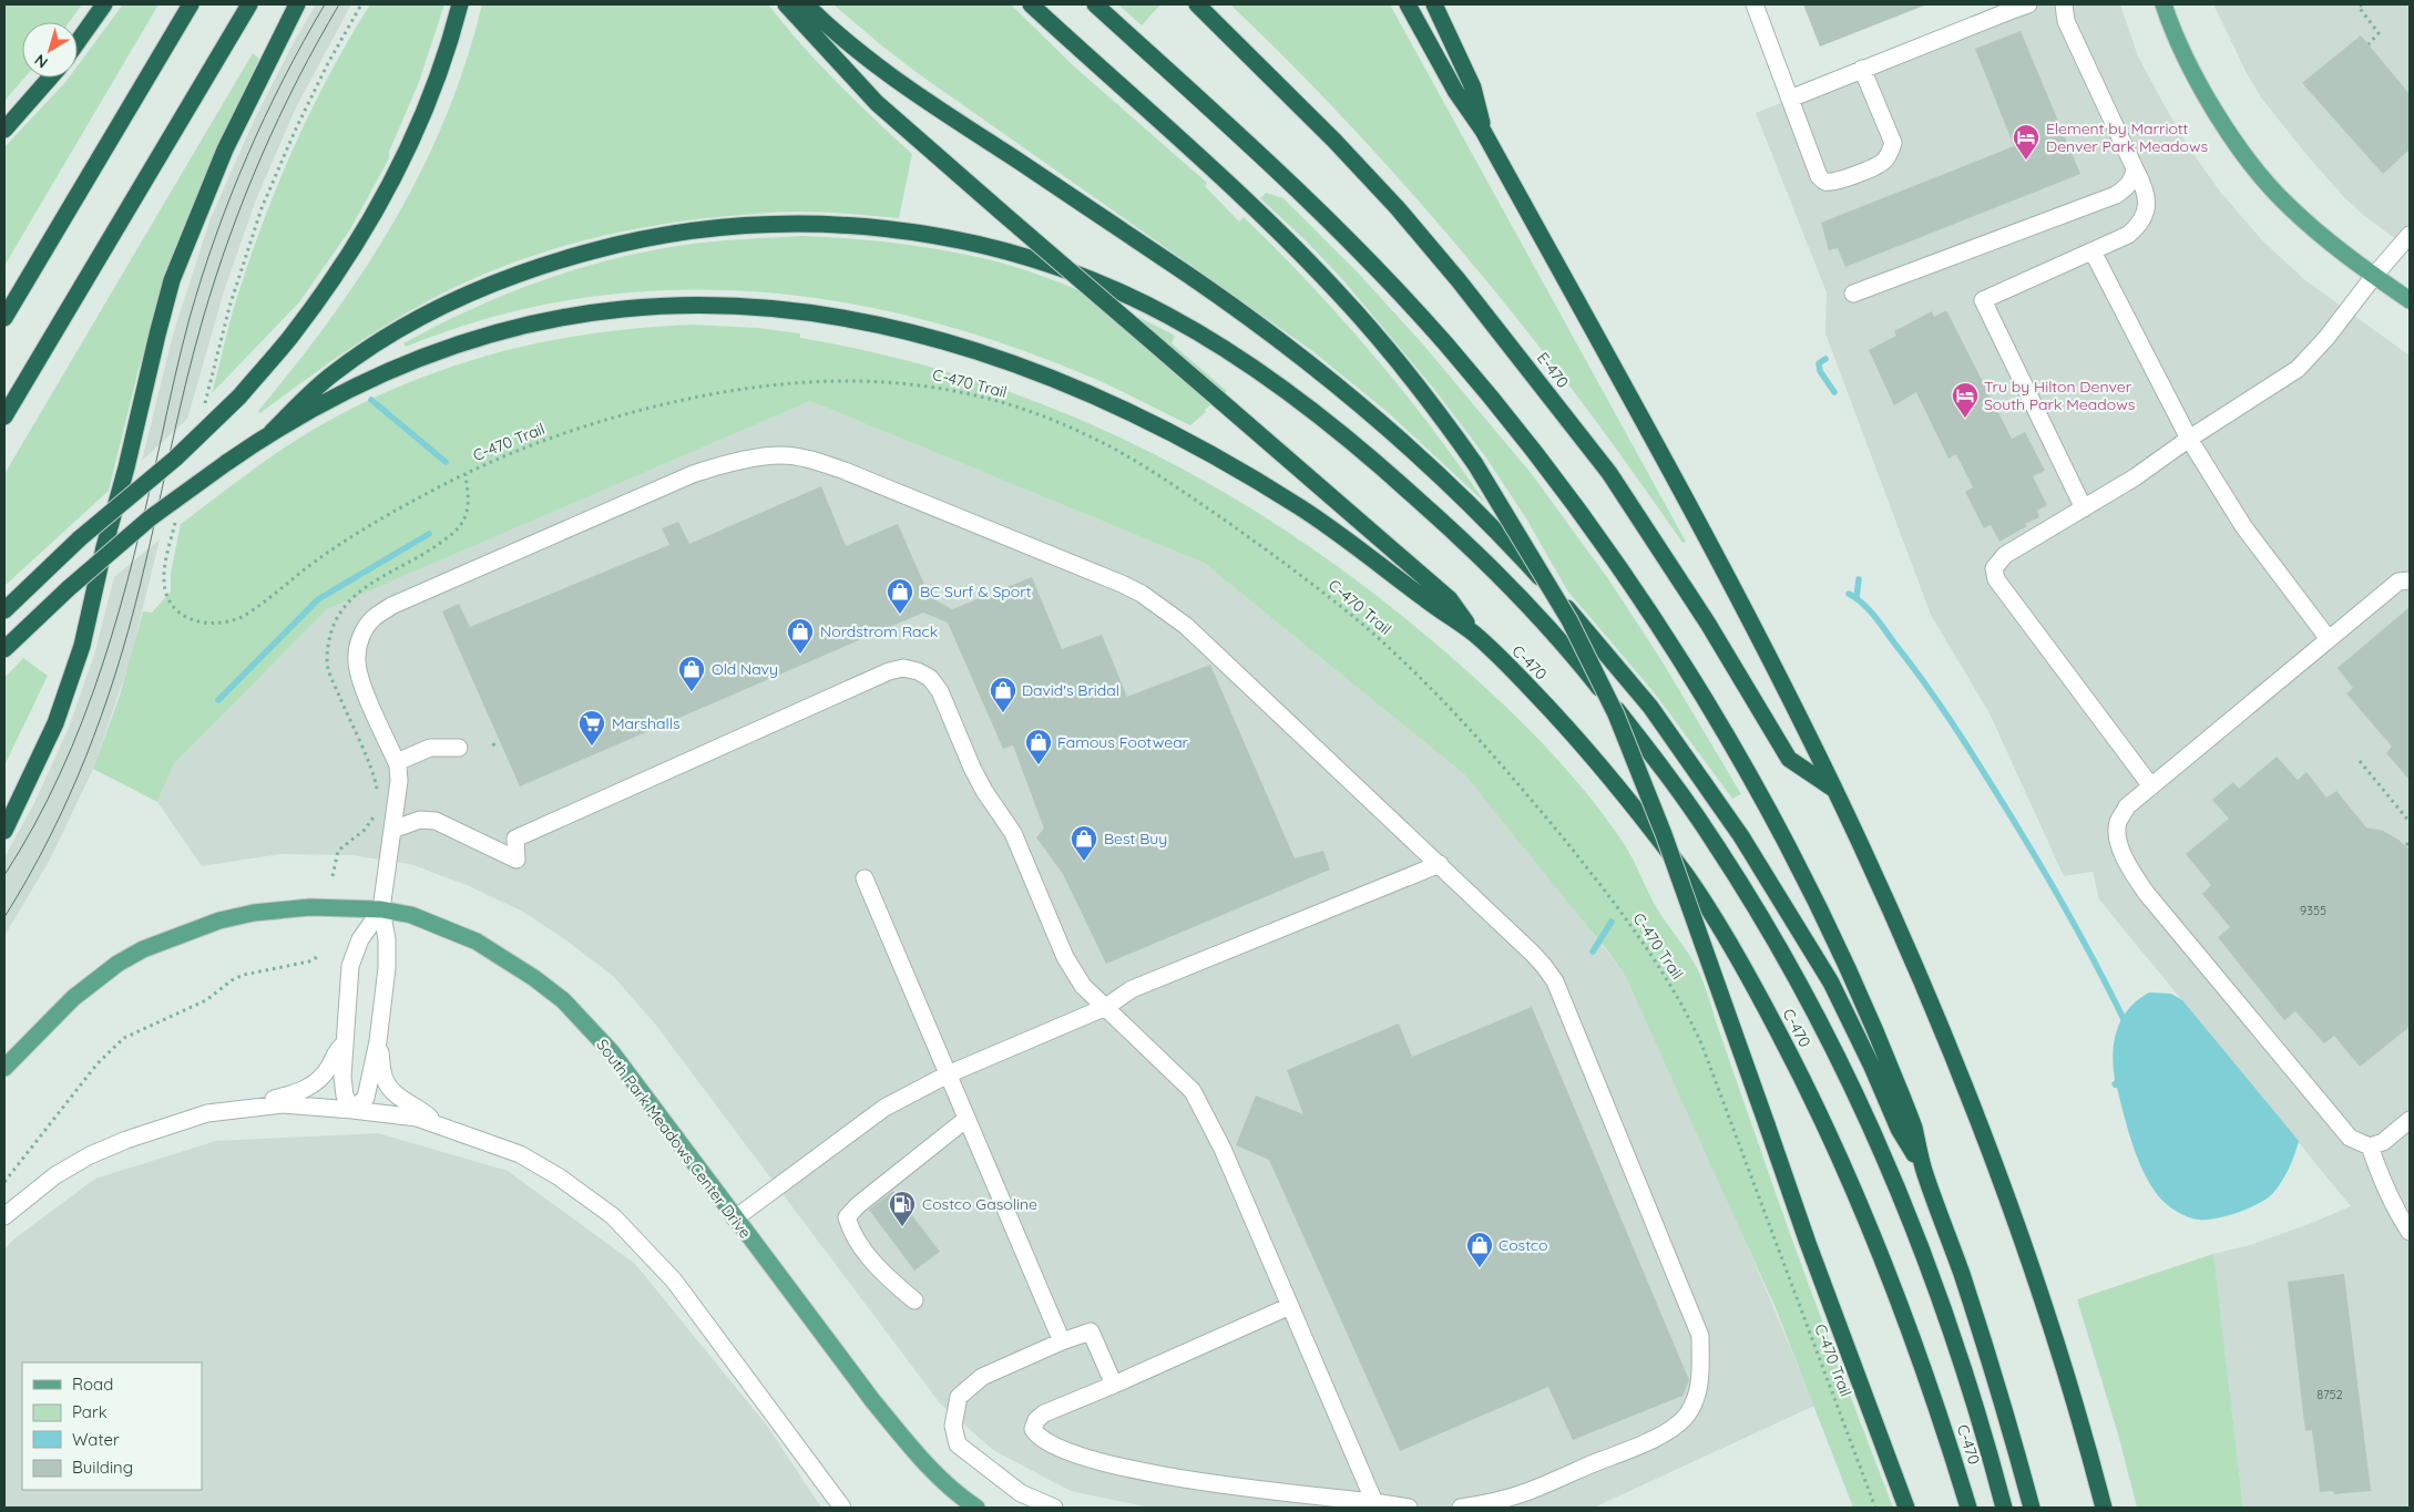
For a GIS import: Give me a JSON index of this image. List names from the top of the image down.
{
  "streets": {
    "highway": ["E-470", "C-470"],
    "main road": ["South Park Meadows Center Drive"],
    "path": ["C-470 Trail"]
  },
  "places": {
    "hotel": ["Element by Marriott Denver Park Meadows", "Tru by Hilton Denver South Park Meadows"],
    "shop": [
      "BC Surf & Sport",
      "Nordstrom Rack",
      "Old Navy",
      "David's Bridal",
      "Famous Footwear",
      "Best Buy",
      "Costco"
    ],
    "supermarket": ["Marshalls"],
    "fuel station": ["Costco Gasoline"]
  },
  "house_numbers": ["9355", "8752"],
  "legend": [
    "Road",
    "Park",
    "Water",
    "Building"
  ],
  "north": "bottom left"
}
